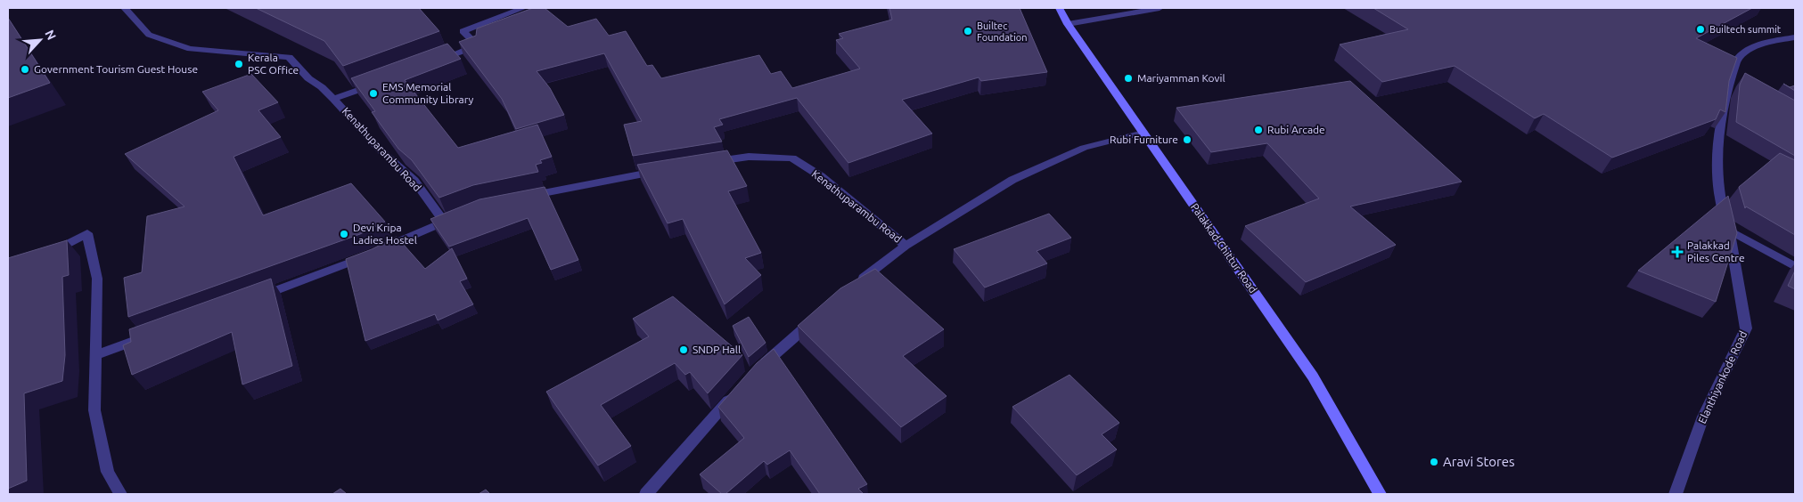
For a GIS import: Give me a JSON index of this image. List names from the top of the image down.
{
  "streets": {
    "main road": ["Palakkad-Chittur Road"],
    "street": ["Kenathuparambu Road", "Elanthiyankode Road"]
  },
  "crossings": [
    ["Kenathuparambu Road", "Palakkad-Chittur Road"]
  ],
  "places": {
    "other": [
      "Builtech summit",
      "Builtec Foundation",
      "Kerala PSC Office",
      "Government Tourism Guest House",
      "Mariyamman Kovil",
      "EMS Memorial Community Library",
      "Rubi Arcade",
      "Rubi Furniture",
      "Devi Kripa Ladies Hostel",
      "SNDP Hall",
      "Aravi Stores"
    ],
    "health": ["Palakkad Piles Centre"]
  },
  "north": "top right"
}
